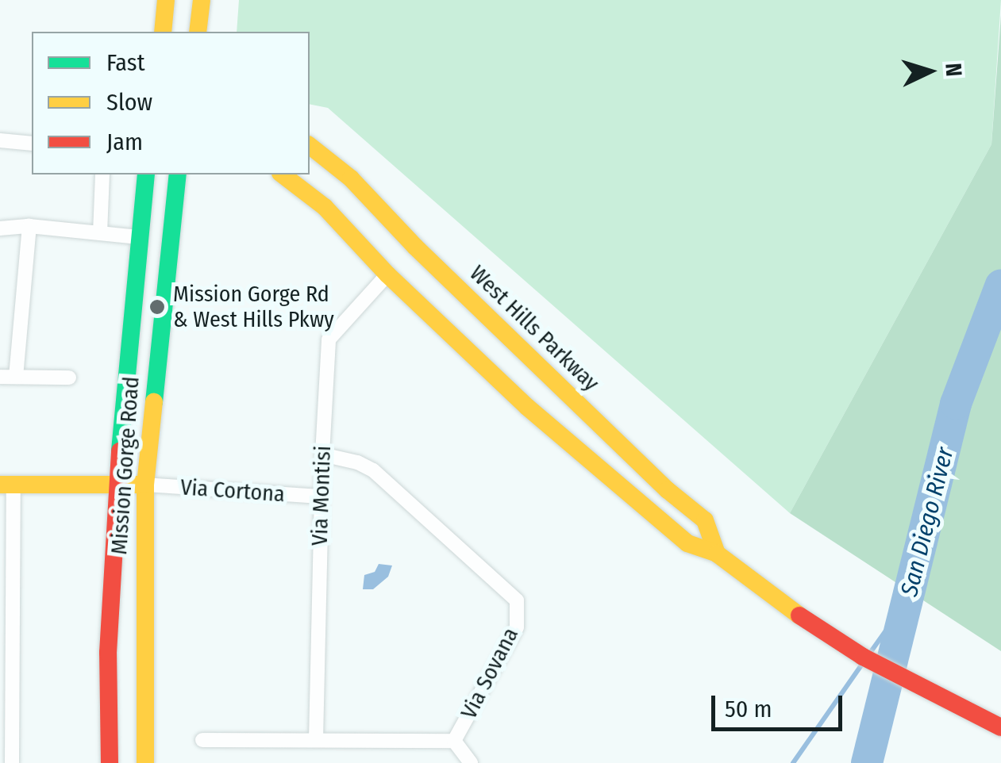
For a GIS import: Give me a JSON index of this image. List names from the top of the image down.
{
  "streets": {
    "main road": ["West Hills Parkway", "Mission Gorge Road"],
    "street": ["Via Cortona", "Via Montisi", "Via Sovana"]
  },
  "crossings": [
    ["West Hills Parkway", "Via Montisi"],
    ["Mission Gorge Road", "Via Cortona"],
    ["Via Cortona", "Via Montisi"],
    ["Via Montisi", "Via Sovana"]
  ],
  "water": ["San Diego River"],
  "places": ["Mission Gorge Rd & West Hills Pkwy"],
  "legend": ["Fast", "Slow", "Jam"],
  "scale_bar": "50 m",
  "north": "right"
}
